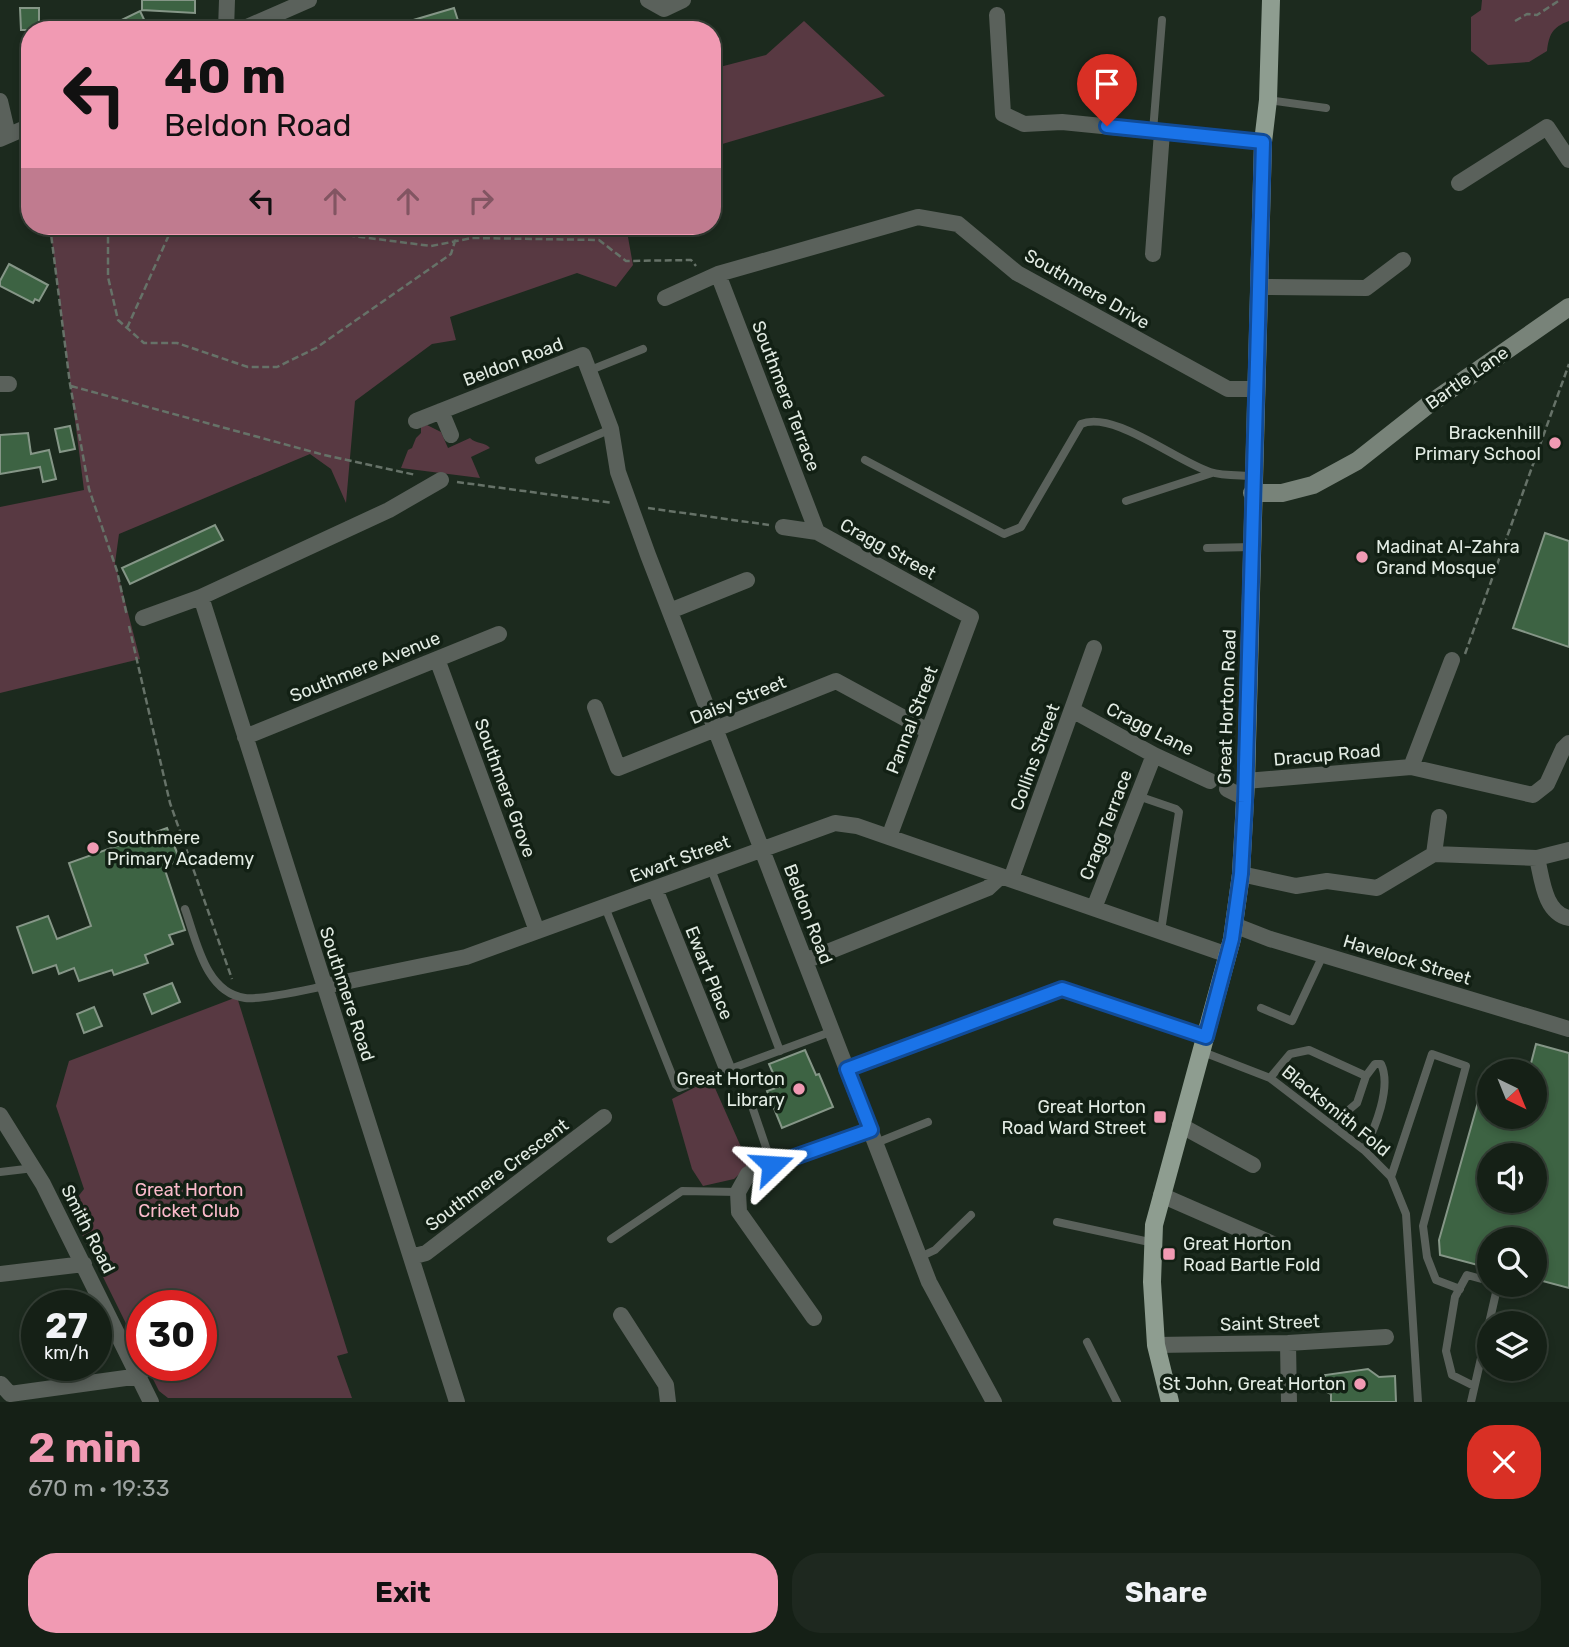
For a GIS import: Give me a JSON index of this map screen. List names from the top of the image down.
{
  "streets": {
    "main road": ["Great Horton Road"],
    "street": [
      "Southmere Drive",
      "Beldon Road",
      "Bartle Lane",
      "Southmere Terrace",
      "Cragg Street",
      "Southmere Avenue",
      "Daisy Street",
      "Pannal Street",
      "Cragg Lane",
      "Dracup Road",
      "Collins Street",
      "Southmere Grove",
      "Cragg Terrace",
      "Ewart Street",
      "Havelock Street",
      "Ewart Place",
      "Southmere Road",
      "Southmere Crescent",
      "Smith Road",
      "Saint Street"
    ],
    "lane": ["Blacksmith Fold"]
  },
  "crossings": [
    ["Southmere Drive", "Southmere Terrace"],
    ["Southmere Drive", "Great Horton Road"],
    ["Beldon Road", "Daisy Street"],
    ["Beldon Road", "Ewart Street"],
    ["Bartle Lane", "Great Horton Road"],
    ["Southmere Terrace", "Cragg Street"],
    ["Cragg Street", "Pannal Street"],
    ["Southmere Avenue", "Southmere Grove"],
    ["Southmere Avenue", "Southmere Road"],
    ["Daisy Street", "Pannal Street"],
    ["Great Horton Road", "Dracup Road"],
    ["Great Horton Road", "Ewart Street"],
    ["Great Horton Road", "Havelock Street"],
    ["Great Horton Road", "Blacksmith Fold"],
    ["Great Horton Road", "Saint Street"],
    ["Pannal Street", "Ewart Street"],
    ["Cragg Lane", "Collins Street"],
    ["Cragg Lane", "Cragg Terrace"],
    ["Collins Street", "Ewart Street"],
    ["Southmere Grove", "Ewart Street"],
    ["Cragg Terrace", "Ewart Street"],
    ["Ewart Street", "Ewart Place"],
    ["Ewart Street", "Southmere Road"],
    ["Southmere Road", "Southmere Crescent"]
  ],
  "parks": ["Great Horton Cricket Club"],
  "places": {
    "other": [
      "Brackenhill Primary School",
      "Madinat Al-Zahra Grand Mosque",
      "Southmere Primary Academy",
      "Great Horton Library",
      "St John, Great Horton"
    ],
    "transit": ["Great Horton Road Ward Street", "Great Horton Road Bartle Fold"]
  },
  "north": "bottom right",
  "page": {
    "turn": ["40 m", "Beldon Road"],
    "speed": "27 km/h",
    "limit": "30",
    "heading": ["2 min", "670 m · 19:33"],
    "buttons": ["Exit", "Share"]
  }
}
